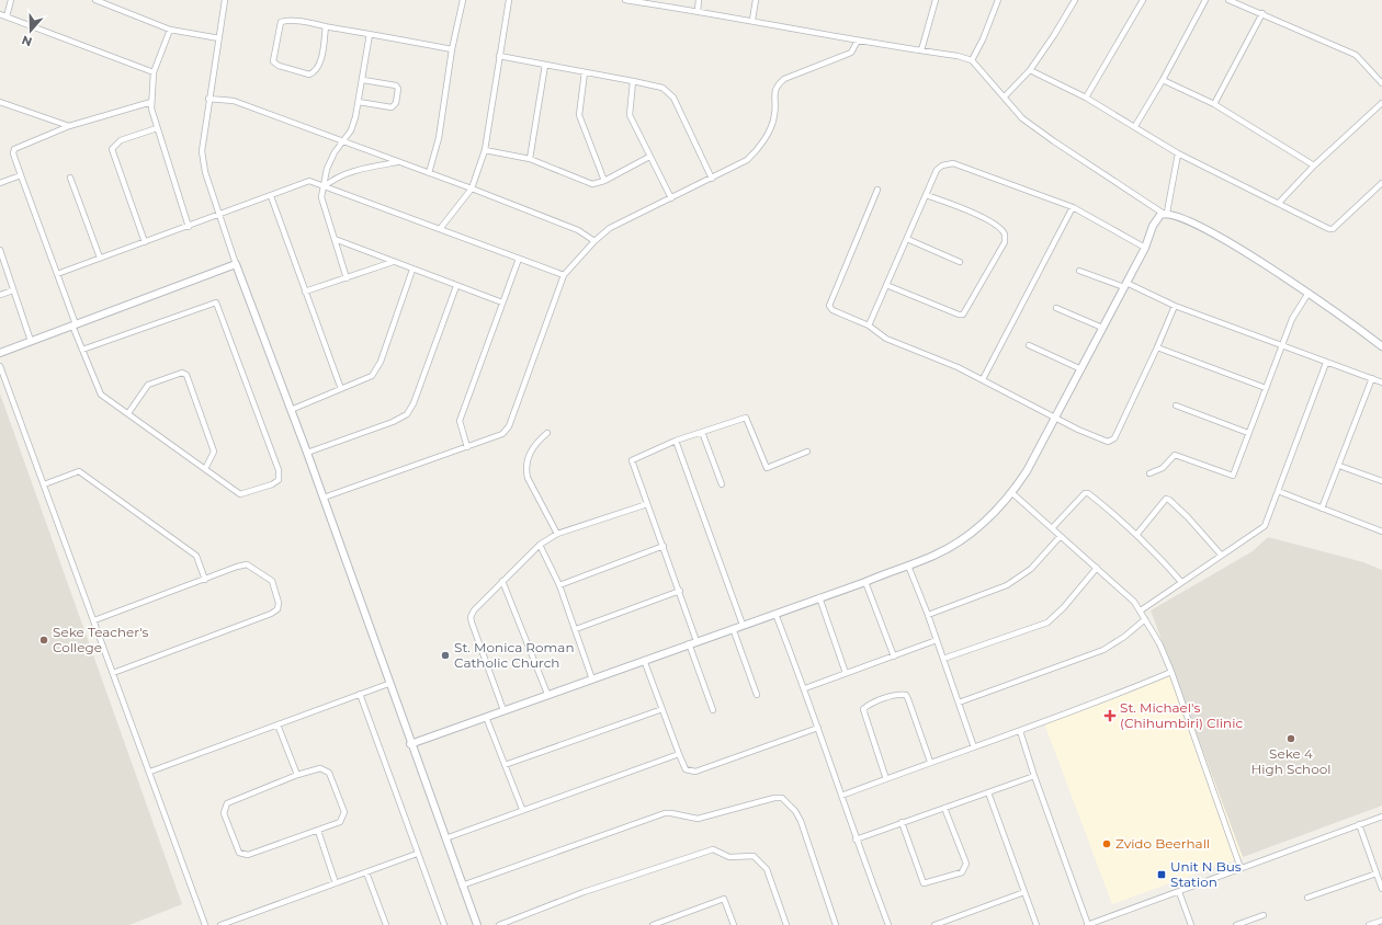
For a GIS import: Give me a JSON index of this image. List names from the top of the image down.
{
  "places": {
    "other": [
      "Seke Teacher's College",
      "St. Monica Roman Catholic Church",
      "Seke 4 High School",
      "Zvido Beerhall"
    ],
    "health": ["St. Michael's (Chihumbiri) Clinic"],
    "transit": ["Unit N Bus Station"]
  },
  "north": "bottom"
}
